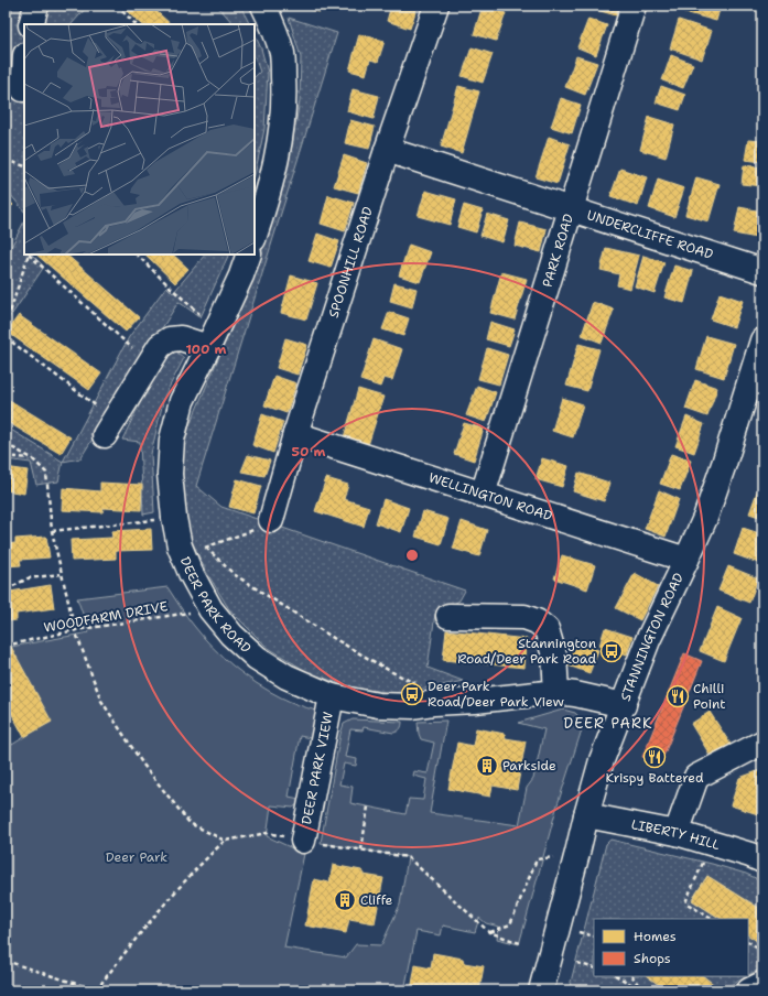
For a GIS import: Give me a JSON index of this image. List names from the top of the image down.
{
  "streets": {
    "street": [
      "UNDERCLIFFE ROAD",
      "PARK ROAD",
      "SPOONHILL ROAD",
      "WELLINGTON ROAD",
      "DEER PARK ROAD",
      "STANNINGTON ROAD",
      "DEER PARK VIEW",
      "LIBERTY HILL"
    ],
    "path": ["WOODFARM DRIVE"]
  },
  "crossings": [
    ["UNDERCLIFFE ROAD", "PARK ROAD"],
    ["UNDERCLIFFE ROAD", "SPOONHILL ROAD"],
    ["PARK ROAD", "WELLINGTON ROAD"],
    ["SPOONHILL ROAD", "WELLINGTON ROAD"],
    ["WELLINGTON ROAD", "STANNINGTON ROAD"],
    ["DEER PARK ROAD", "WOODFARM DRIVE"],
    ["DEER PARK ROAD", "STANNINGTON ROAD"],
    ["DEER PARK ROAD", "DEER PARK VIEW"],
    ["STANNINGTON ROAD", "LIBERTY HILL"]
  ],
  "districts": ["DEER PARK"],
  "parks": ["Deer Park"],
  "places": {
    "bus stop": ["Stannington Road/Deer Park Road", "Deer Park Road/Deer Park View"],
    "restaurant": ["Chilli Point", "Krispy Battered"],
    "building": ["Parkside", "Cliffe"]
  },
  "legend": ["Homes", "Shops"],
  "rings": ["100 m", "50 m"]
}
